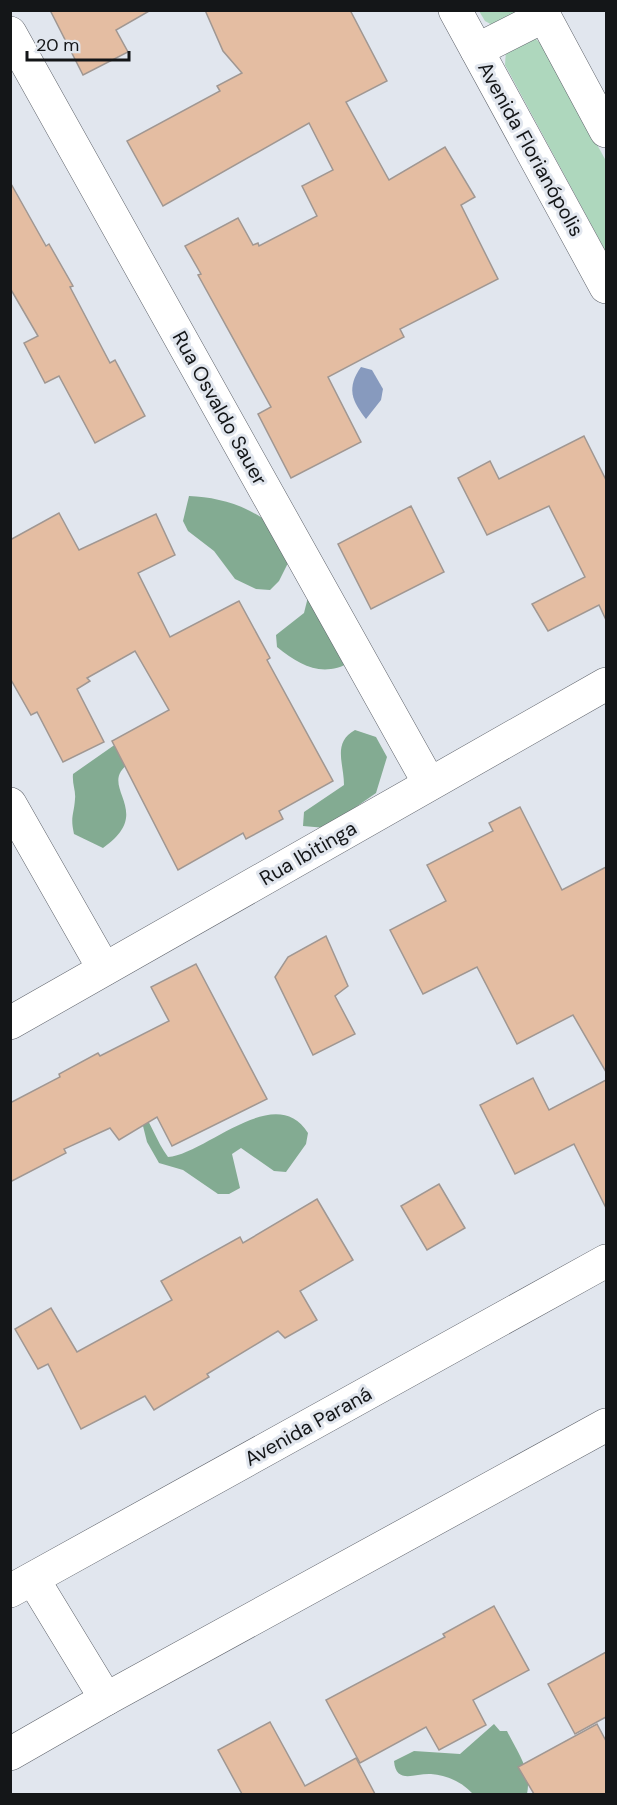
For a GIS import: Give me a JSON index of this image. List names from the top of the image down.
{
  "streets": {
    "street": [
      "Avenida Florianópolis",
      "Rua Osvaldo Sauer",
      "Rua Ibitinga",
      "Avenida Paraná"
    ]
  },
  "crossings": [
    ["Rua Osvaldo Sauer", "Rua Ibitinga"]
  ],
  "scale_bar": "20 m"
}
